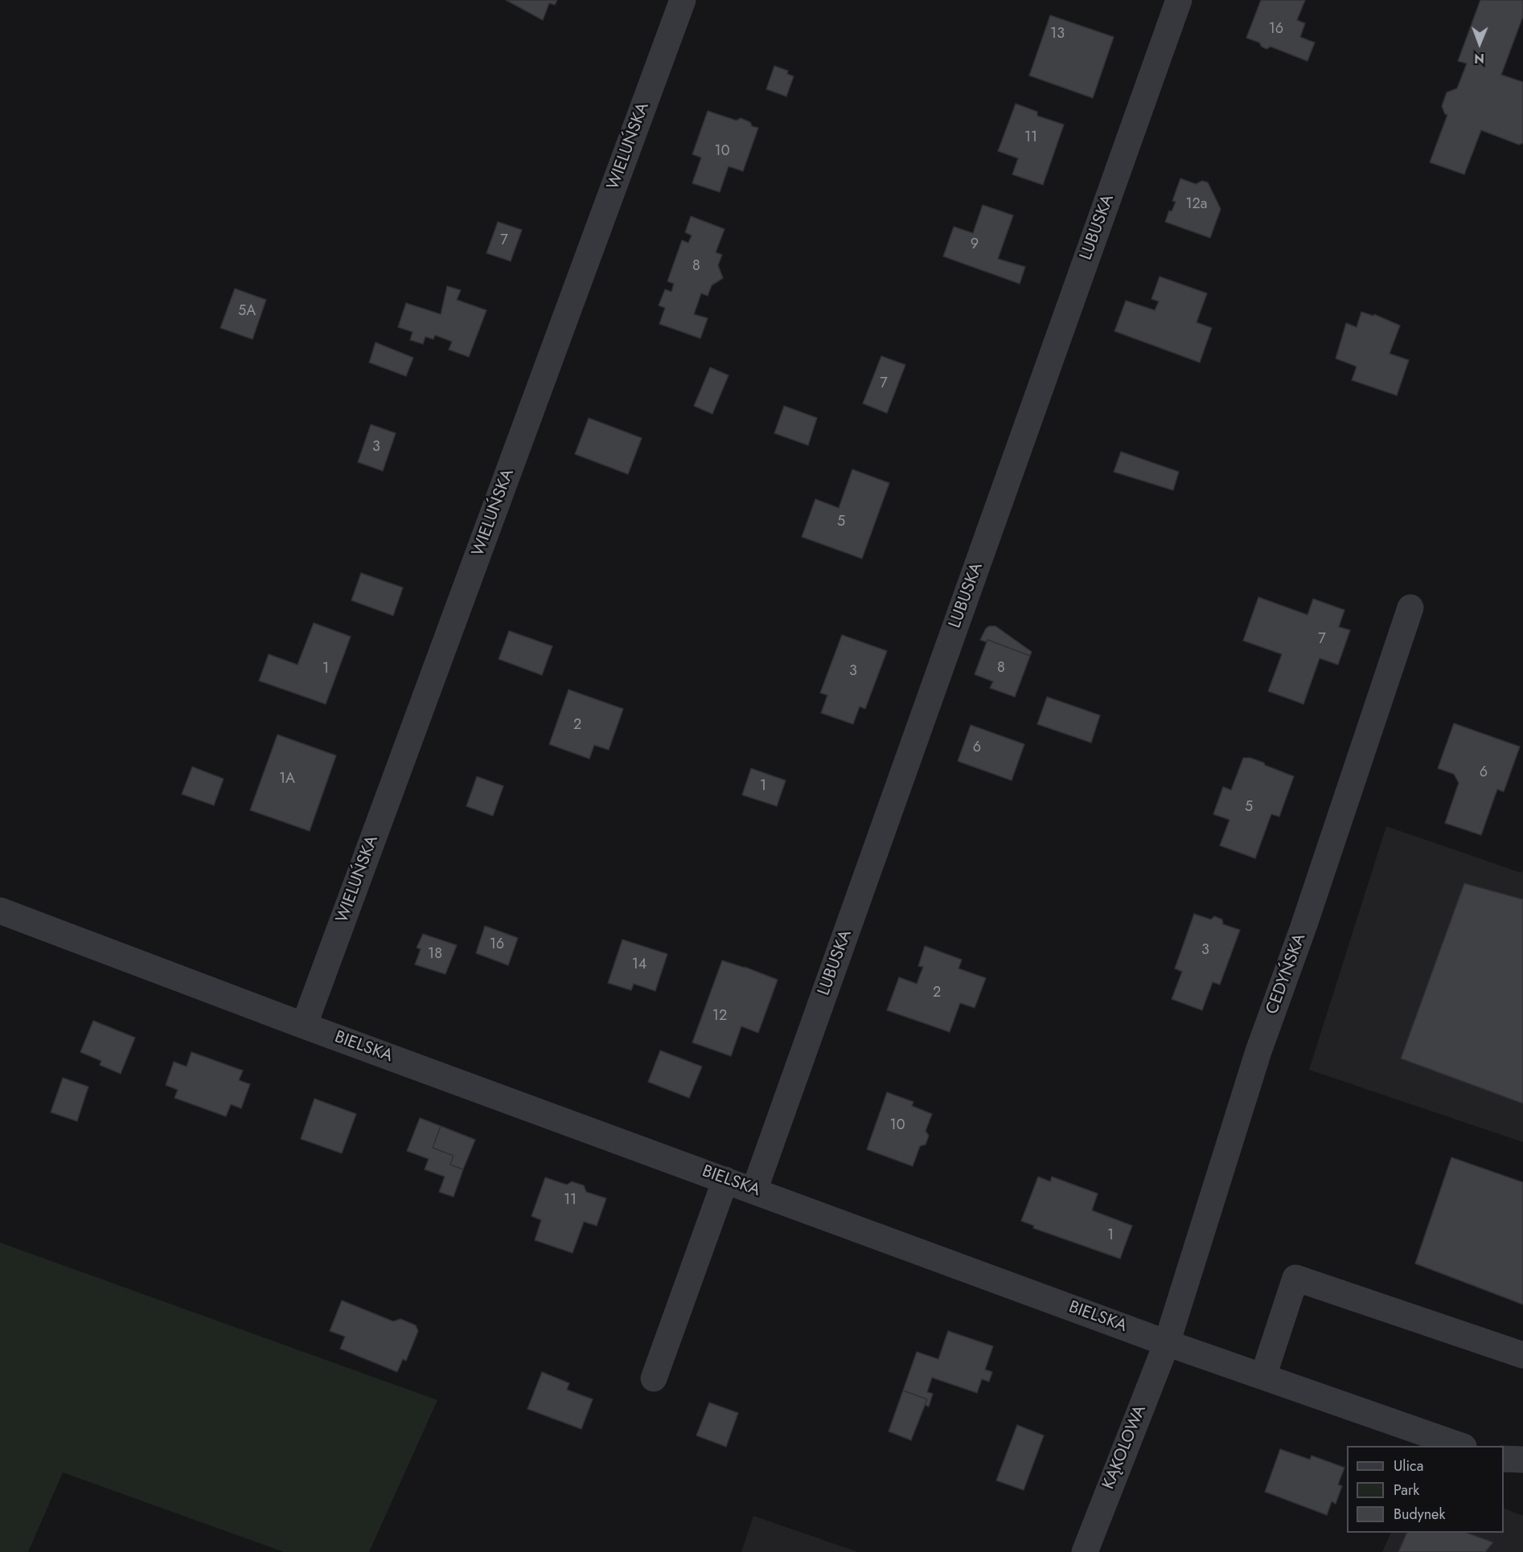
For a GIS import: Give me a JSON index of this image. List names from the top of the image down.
{
  "streets": {
    "street": [
      "WIELUŃSKA",
      "LUBUSKA",
      "CEDYŃSKA",
      "BIELSKA",
      "KĄKOLOWA"
    ]
  },
  "crossings": [
    ["WIELUŃSKA", "BIELSKA"],
    ["LUBUSKA", "BIELSKA"],
    ["CEDYŃSKA", "BIELSKA"],
    ["CEDYŃSKA", "KĄKOLOWA"],
    ["BIELSKA", "KĄKOLOWA"]
  ],
  "house_numbers": [
    "16",
    "13",
    "11",
    "10",
    "12a",
    "7",
    "9",
    "8",
    "5A",
    "7",
    "3",
    "5",
    "7",
    "8",
    "1",
    "3",
    "2",
    "6",
    "6",
    "1A",
    "1",
    "5",
    "16",
    "3",
    "18",
    "14",
    "2",
    "12",
    "10",
    "11",
    "1"
  ],
  "legend": ["Ulica", "Park", "Budynek"],
  "north": "bottom"
}
